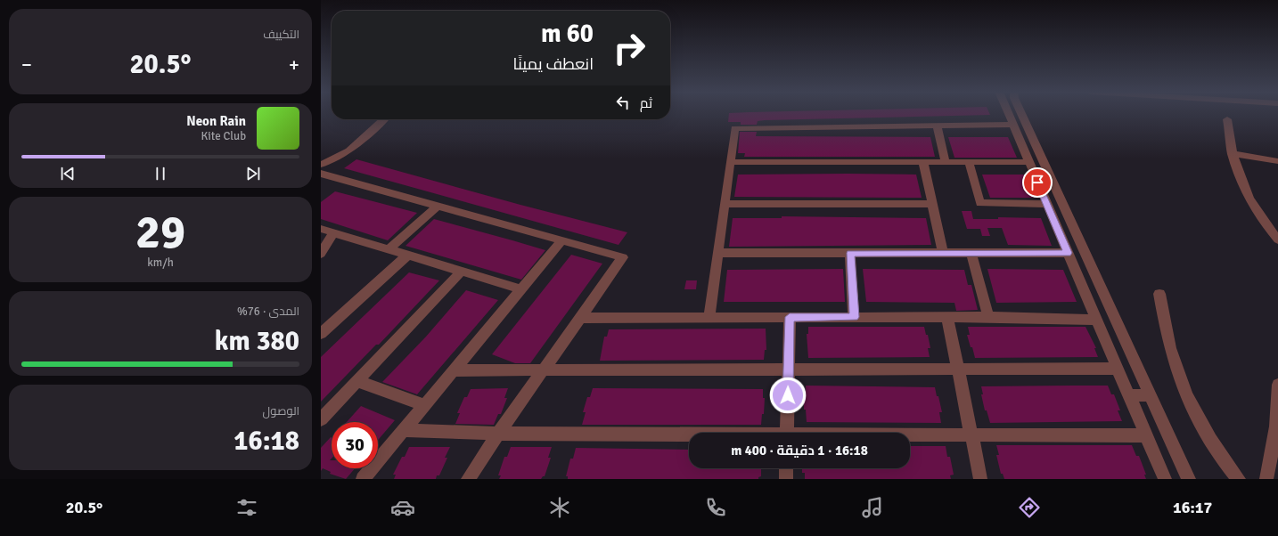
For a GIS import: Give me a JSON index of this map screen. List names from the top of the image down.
{
  "page": {
    "tile": [
      "التكييف",
      ["29", "km/h"],
      ["المدى · 76%", "380 km"],
      ["الوصول", "16:18"]
    ],
    "turn": ["60 m", "انعطف يمينًا"],
    "heat": ["−", "20.5°", "+"],
    "then": "ثم",
    "song": ["Neon Rain", "Kite Club"],
    "limit": "30",
    "trip": "16:18 · 1 دقيقة · 400 m",
    "tabs": ["16:17", "20.5°"]
  }
}
